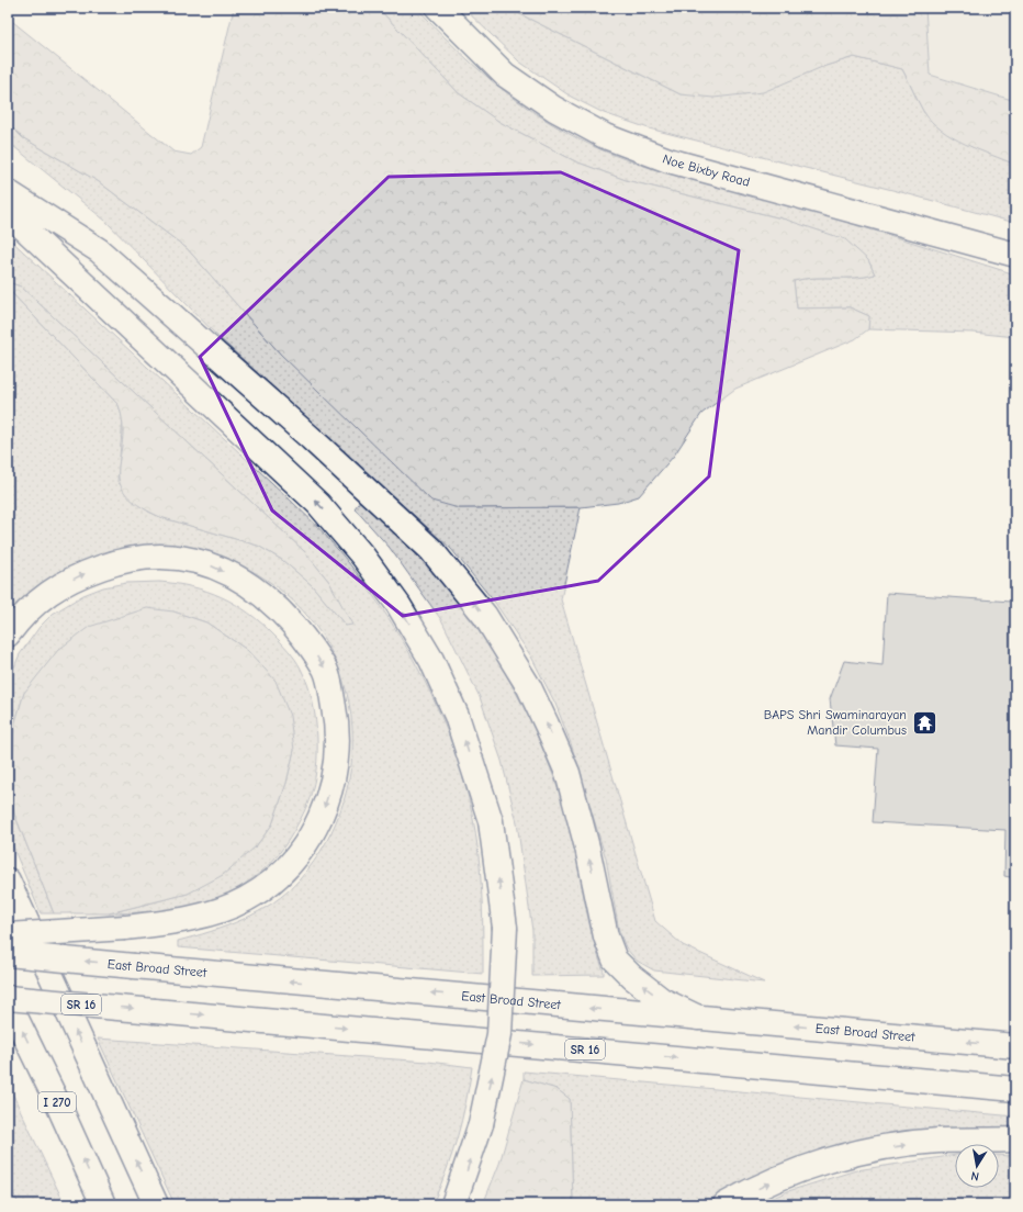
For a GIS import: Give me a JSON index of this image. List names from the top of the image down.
{
  "streets": {
    "main road": [
      "Noe Bixby Road",
      "East Broad Street",
      "SR 16",
      "I 270"
    ]
  },
  "crossings": [
    ["SR 16", "I 270"]
  ],
  "places": {
    "temple": ["BAPS Shri Swaminarayan Mandir Columbus"]
  },
  "north": "bottom"
}
